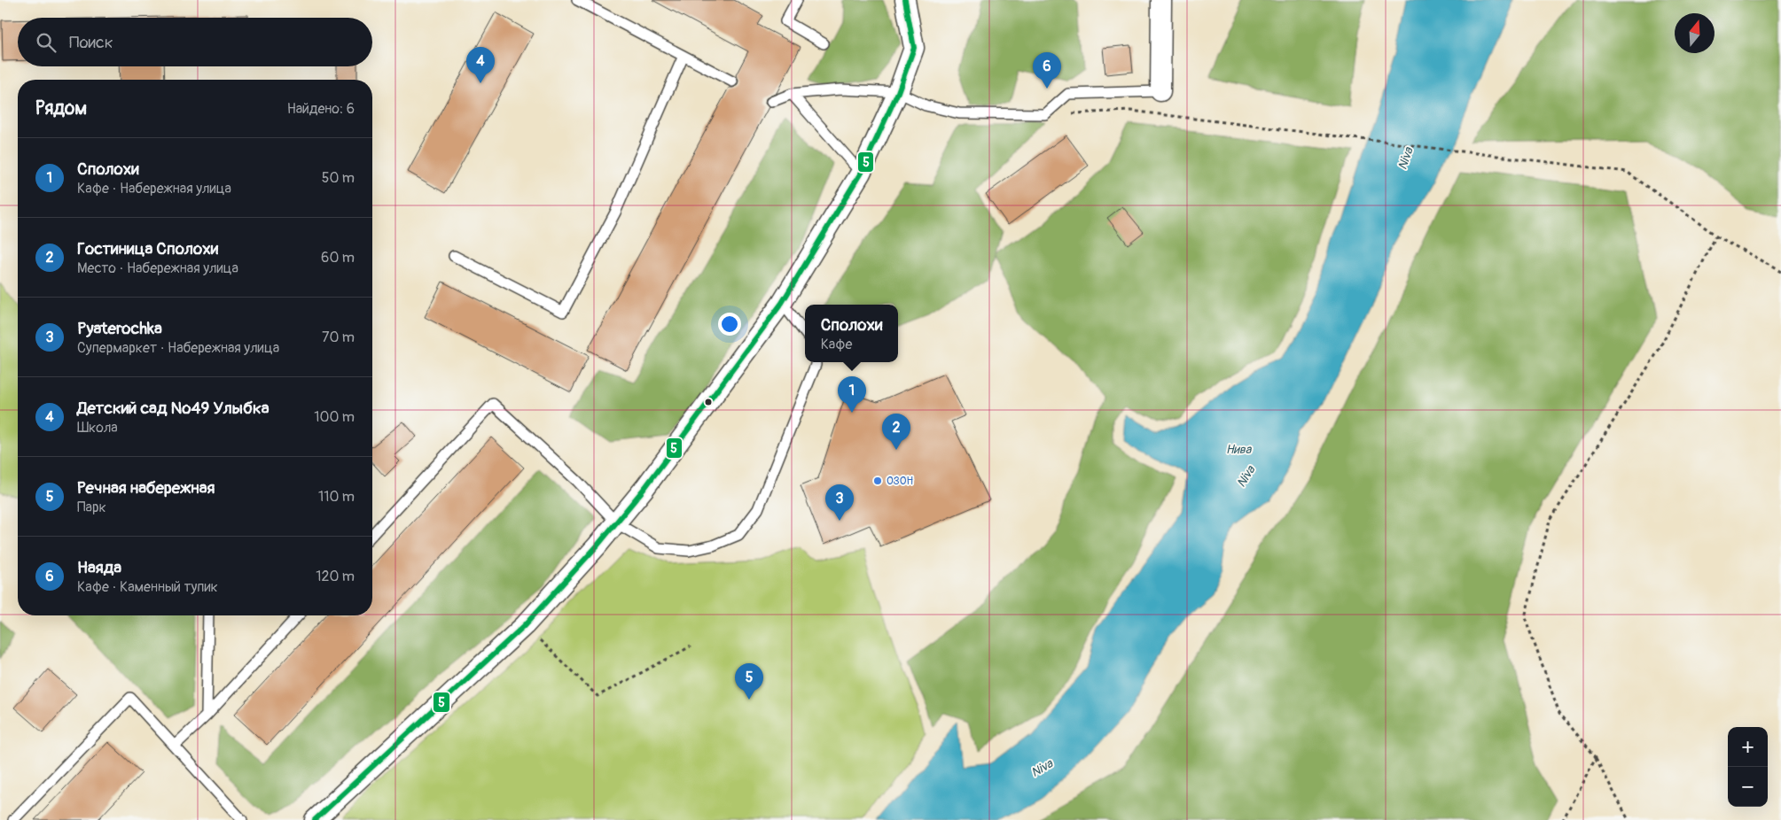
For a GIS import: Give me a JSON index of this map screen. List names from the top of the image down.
{
  "water": ["Niva", "Нива"],
  "places": ["ОЗОН"],
  "lines": ["transit line 5"],
  "north": "top",
  "page": {
    "search": "Поиск",
    "pins": [
      "4",
      "6",
      "1",
      "2",
      "3",
      "5"
    ],
    "heading": ["Рядом", "Найдено: 6"],
    "list": [
      {
        "mark": "1",
        "name": "Сполохи",
        "note": "Кафе · Набережная улица",
        "value": "50 m"
      },
      {
        "mark": "2",
        "name": "Гостиница Сполохи",
        "note": "Место · Набережная улица",
        "value": "60 m"
      },
      {
        "mark": "3",
        "name": "Pyaterochka",
        "note": "Супермаркет · Набережная улица",
        "value": "70 m"
      },
      {
        "mark": "4",
        "name": "Детский сад №49 Улыбка",
        "note": "Школа",
        "value": "100 m"
      },
      {
        "mark": "5",
        "name": "Речная набережная",
        "note": "Парк",
        "value": "110 m"
      },
      {
        "mark": "6",
        "name": "Наяда",
        "note": "Кафе · Каменный тупик",
        "value": "120 m"
      }
    ],
    "popup": ["Сполохи", "Кафе"],
    "map_buttons": ["+", "−"]
  }
}
